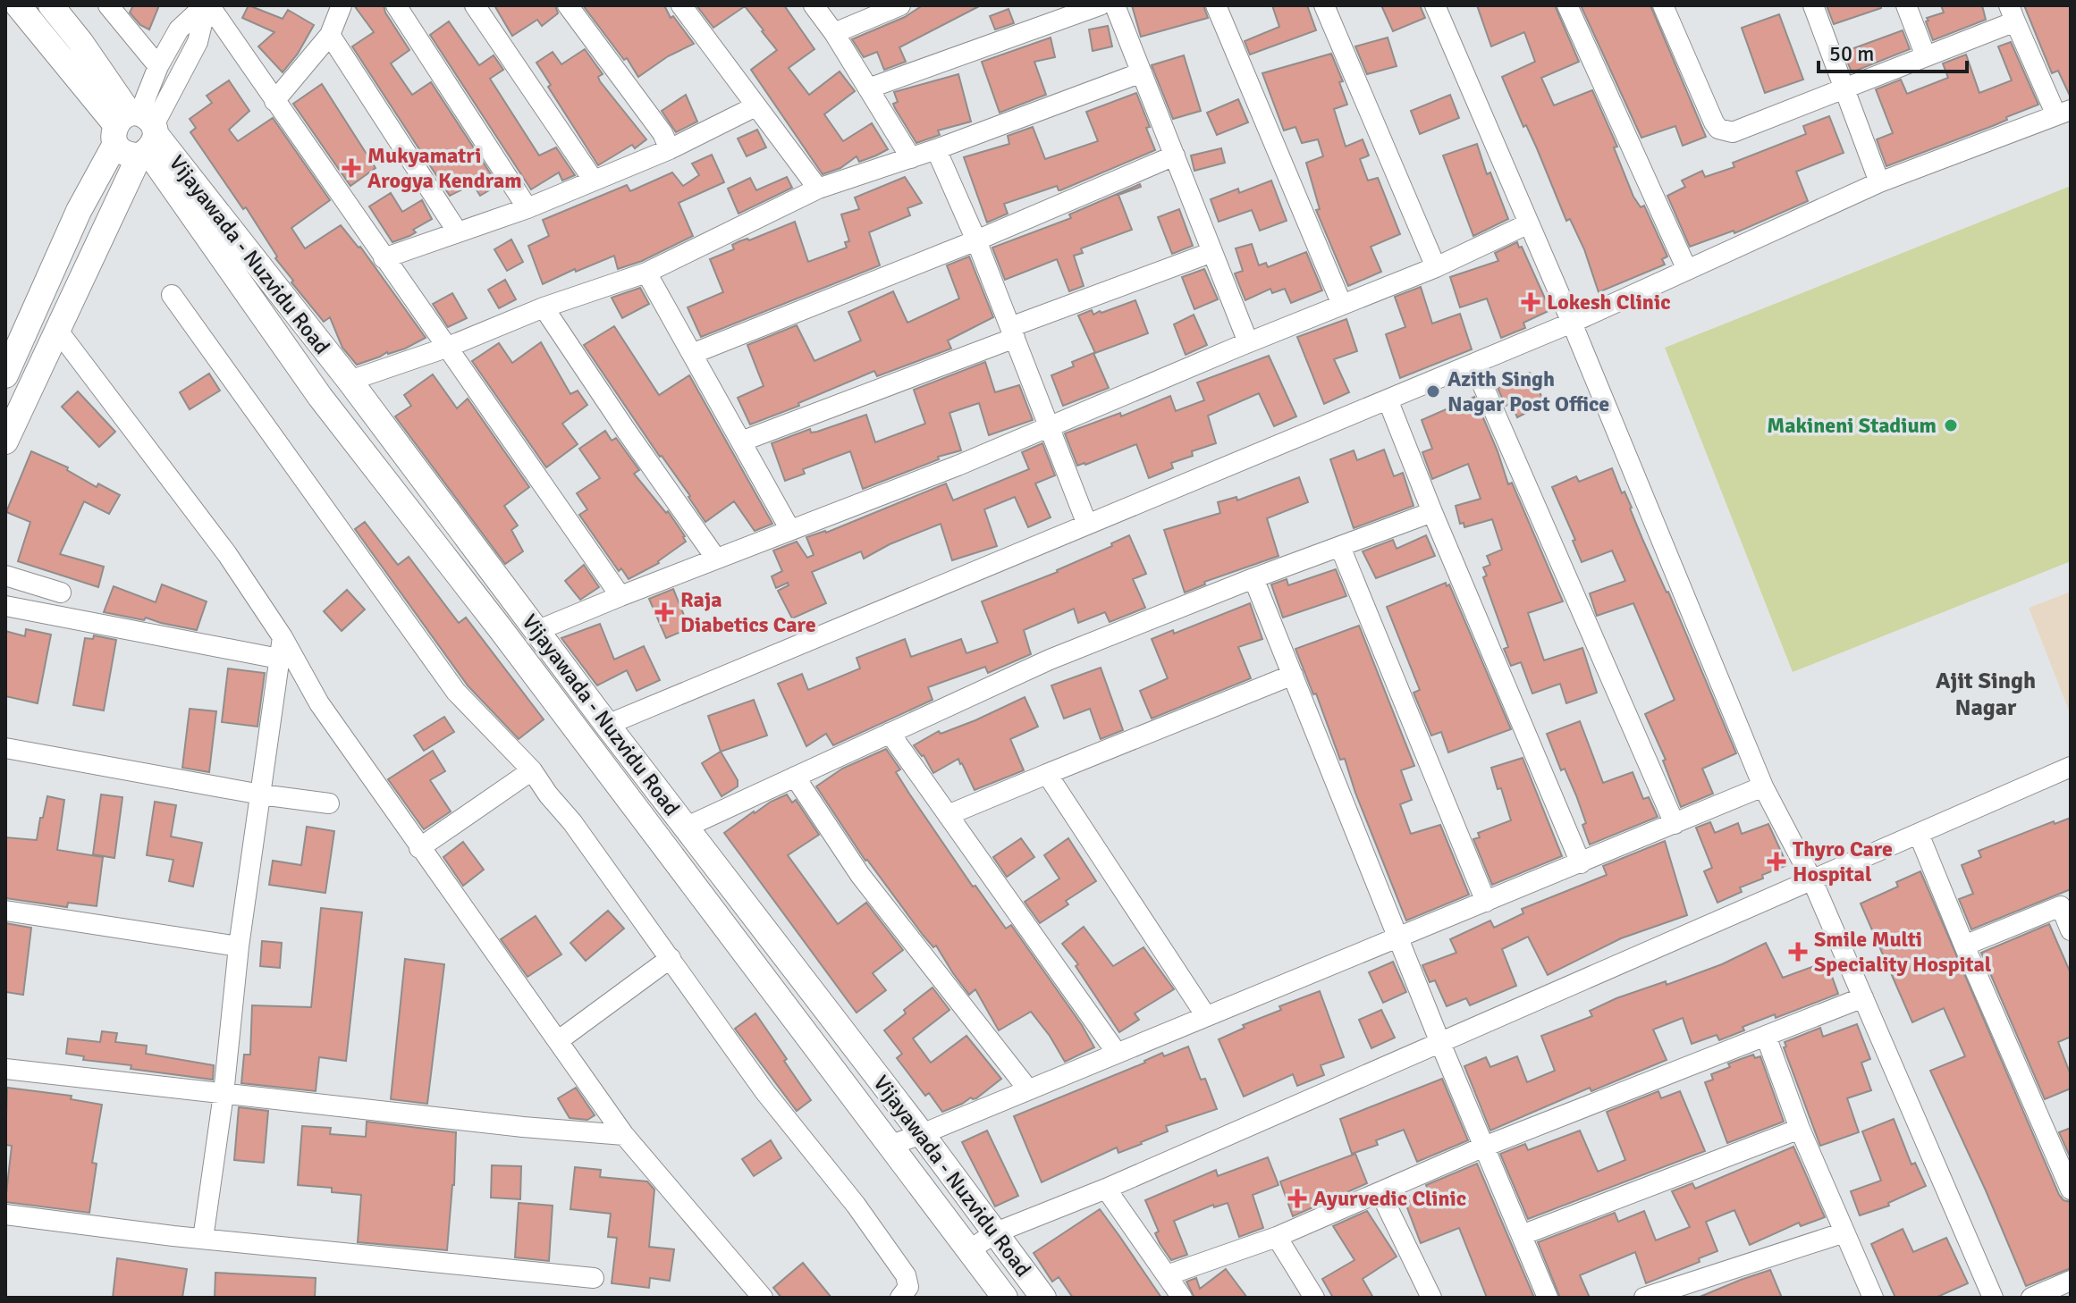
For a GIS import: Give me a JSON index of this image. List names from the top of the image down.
{
  "streets": {
    "main road": ["Vijayawada - Nuzvidu Road"]
  },
  "districts": ["Ajit Singh Nagar"],
  "places": {
    "health": [
      "Mukyamatri Arogya Kendram",
      "Lokesh Clinic",
      "Raja Diabetics Care",
      "Thyro Care Hospital",
      "Smile Multi Speciality Hospital",
      "Ayurvedic Clinic"
    ],
    "other": ["Azith Singh Nagar Post Office", "Makineni Stadium"]
  },
  "scale_bar": "50 m"
}
